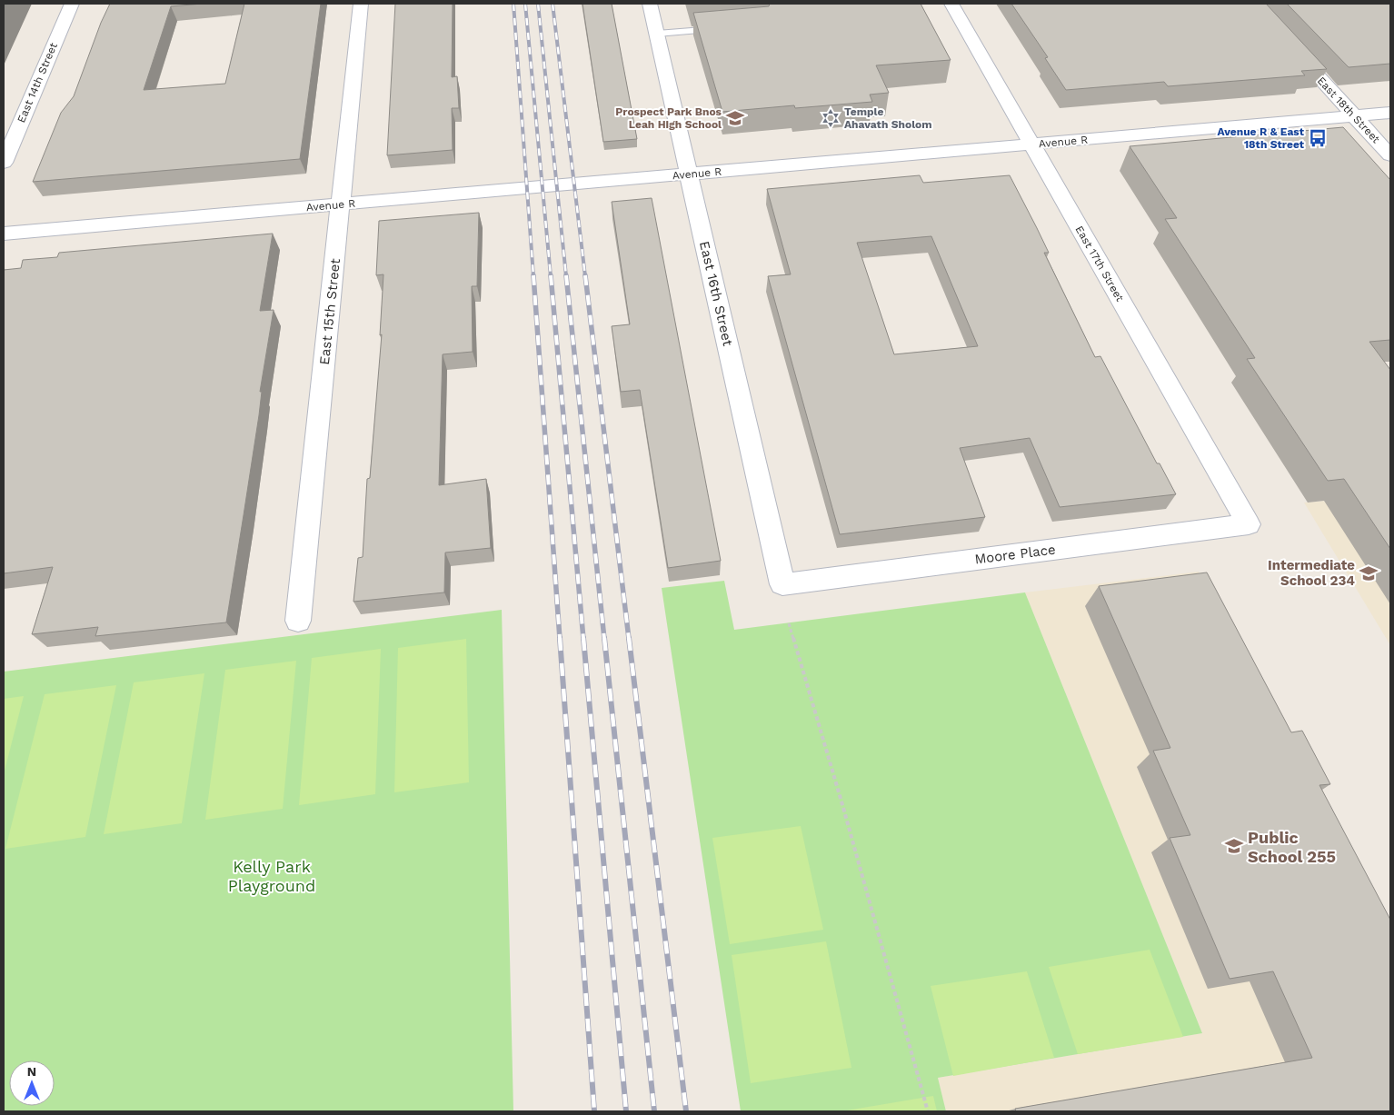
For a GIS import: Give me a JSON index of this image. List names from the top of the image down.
{
  "streets": {
    "street": [
      "East 14th Street",
      "East 18th Street",
      "Avenue R",
      "East 17th Street",
      "East 16th Street",
      "East 15th Street",
      "Moore Place"
    ]
  },
  "crossings": [
    ["East 18th Street", "Avenue R"],
    ["Avenue R", "East 17th Street"],
    ["Avenue R", "East 16th Street"],
    ["Avenue R", "East 15th Street"],
    ["East 17th Street", "Moore Place"],
    ["East 16th Street", "Moore Place"]
  ],
  "parks": ["Kelly Park Playground"],
  "places": {
    "school or university": ["Prospect Park Bnos Leah High School", "Intermediate School 234", "Public School 255"],
    "synagogue": ["Temple Ahavath Sholom"],
    "bus stop": ["Avenue R & East 18th Street"]
  },
  "north": "top"
}
